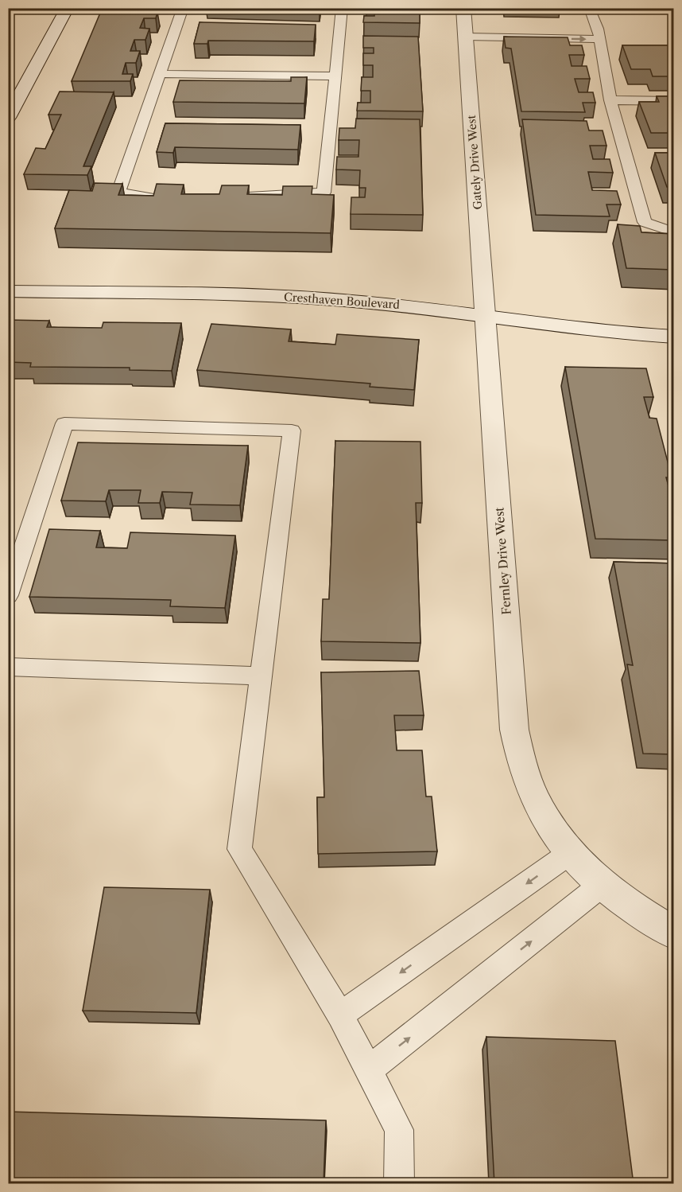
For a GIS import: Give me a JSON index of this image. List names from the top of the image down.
{
  "streets": {
    "street": ["Gately Drive West", "Cresthaven Boulevard", "Fernley Drive West"]
  },
  "crossings": [
    ["Gately Drive West", "Cresthaven Boulevard"],
    ["Gately Drive West", "Fernley Drive West"],
    ["Cresthaven Boulevard", "Fernley Drive West"]
  ]
}
